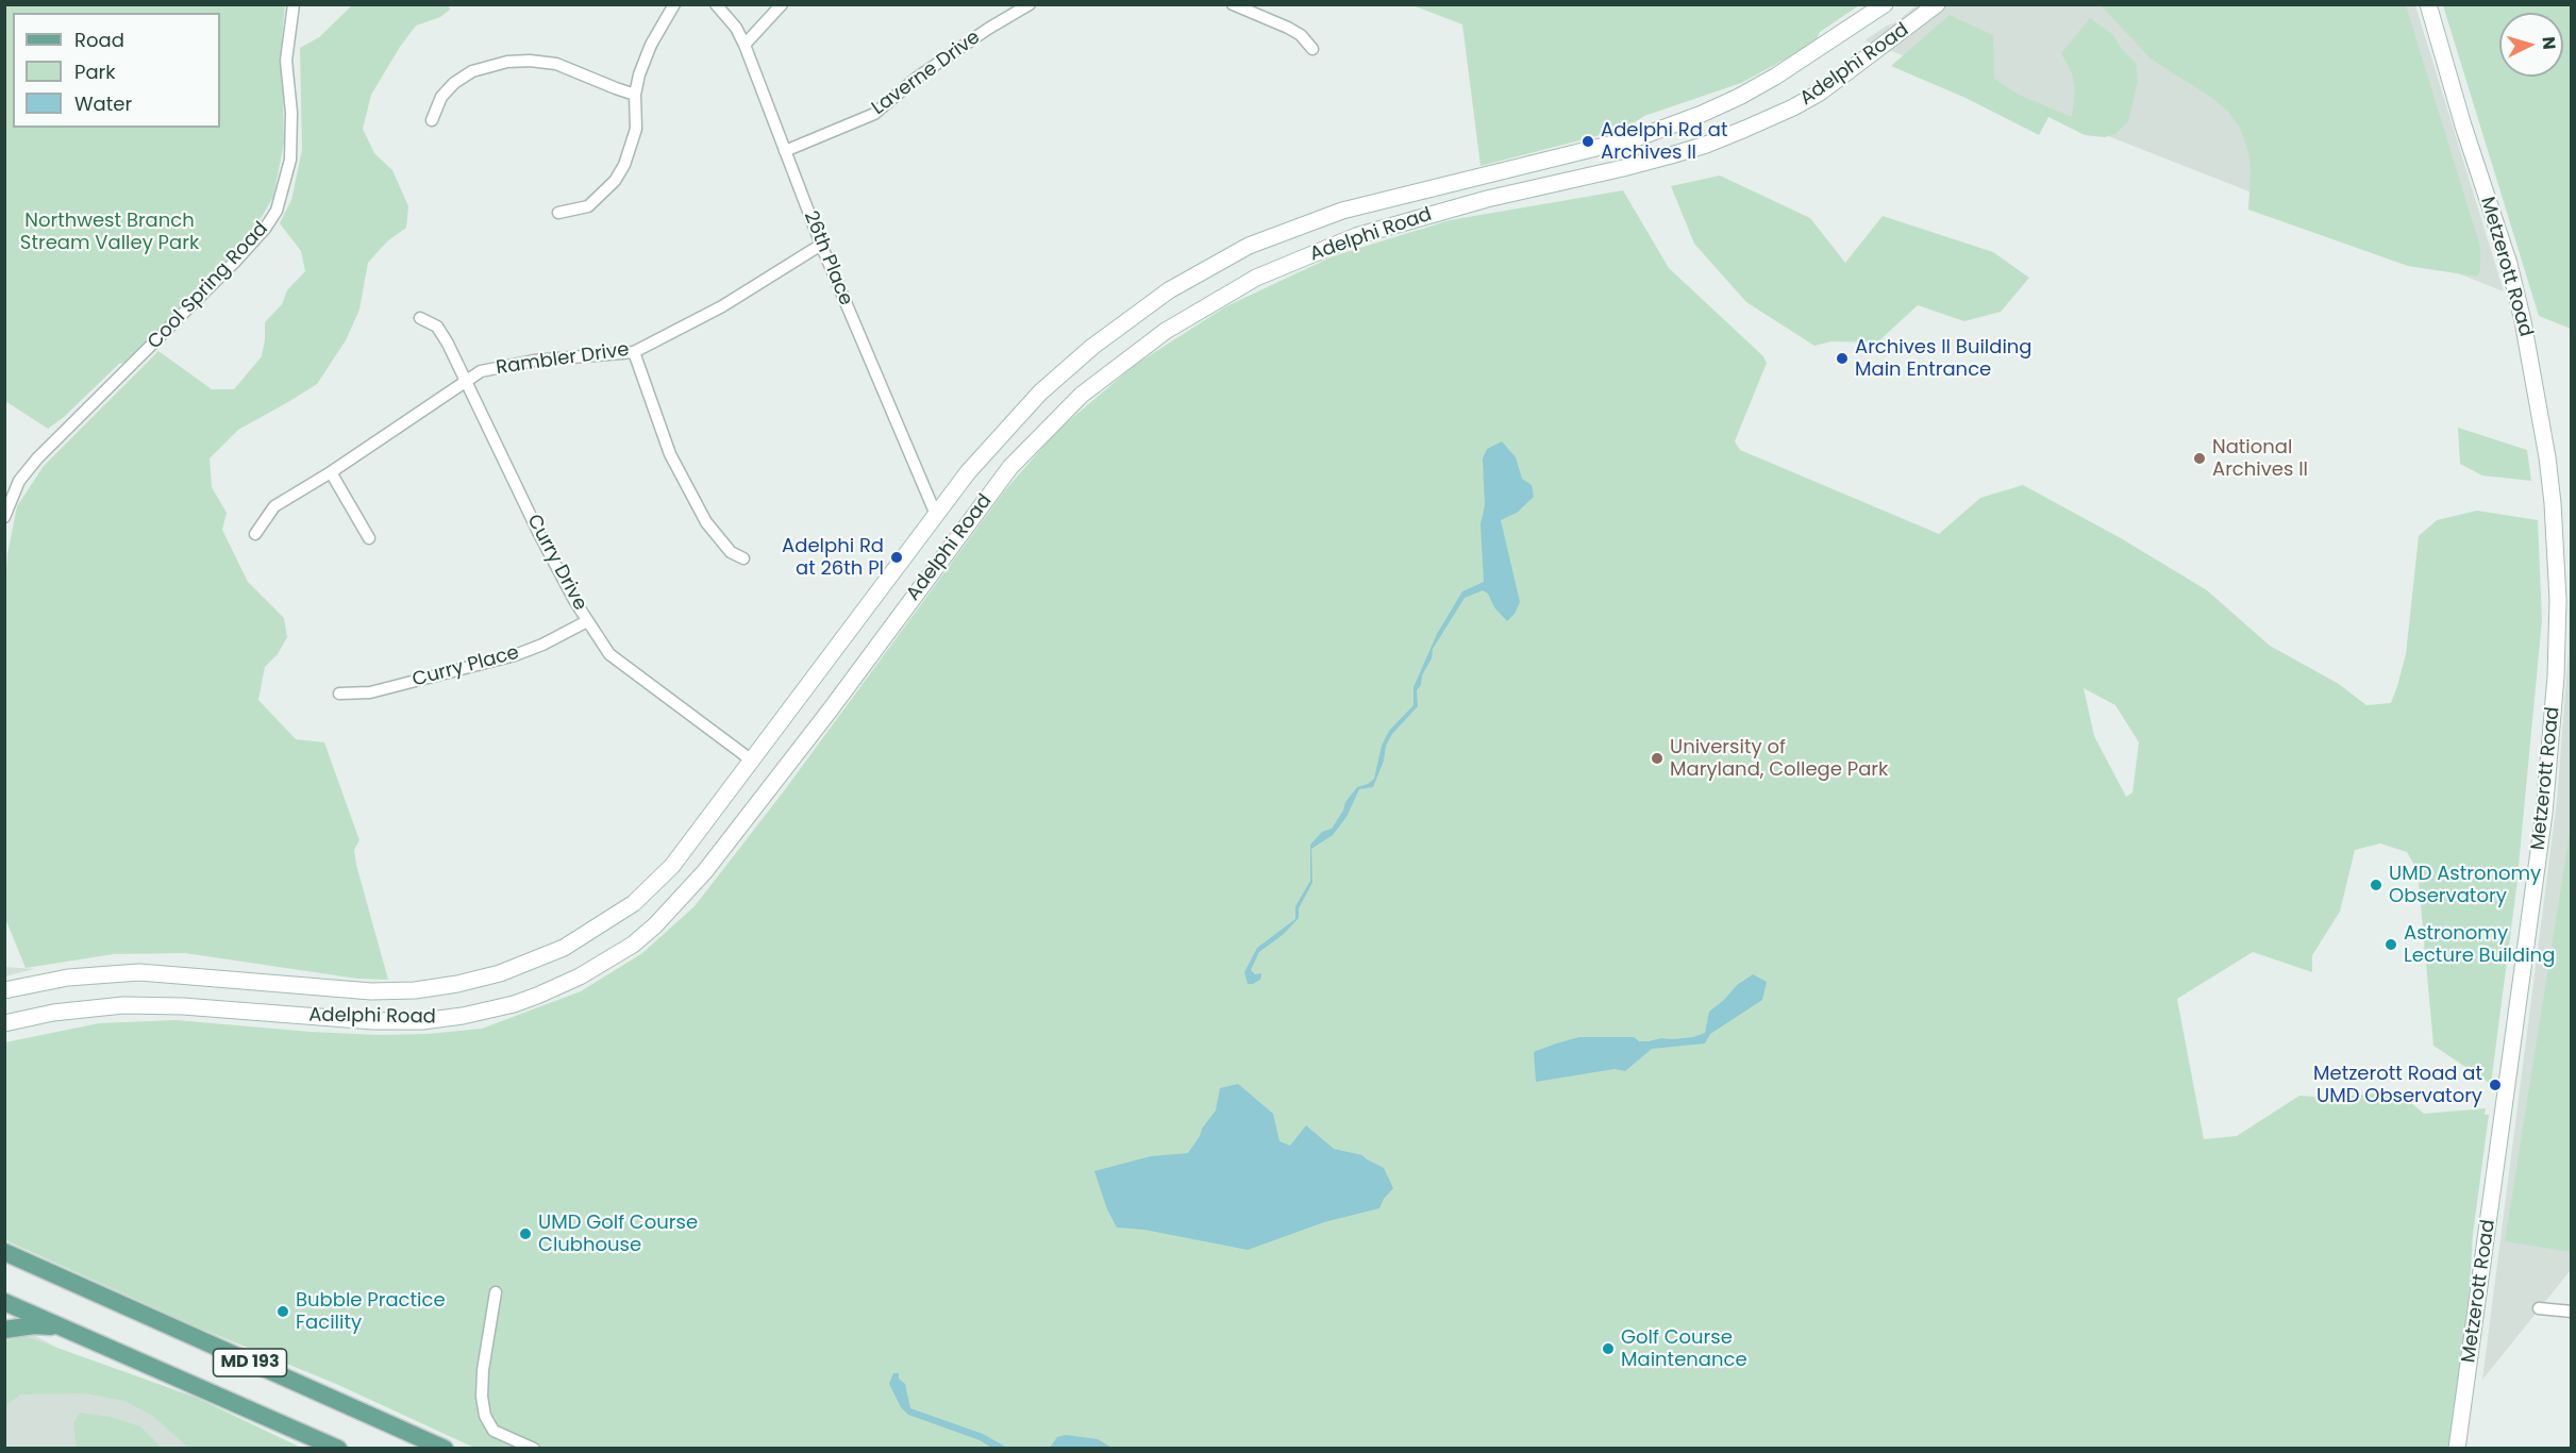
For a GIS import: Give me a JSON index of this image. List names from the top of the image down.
{
  "streets": {
    "main road": ["Adelphi Road", "Metzerott Road", "MD 193"],
    "street": [
      "Laverne Drive",
      "26th Place",
      "Cool Spring Road",
      "Rambler Drive",
      "Curry Drive",
      "Curry Place"
    ]
  },
  "crossings": [
    ["Adelphi Road", "26th Place"],
    ["Adelphi Road", "Curry Drive"],
    ["Laverne Drive", "26th Place"],
    ["26th Place", "Rambler Drive"],
    ["Rambler Drive", "Curry Drive"],
    ["Curry Drive", "Curry Place"]
  ],
  "parks": ["Northwest Branch Stream Valley Park"],
  "places": [
    "Adelphi Rd at Archives II",
    "Archives II Building Main Entrance",
    "National Archives II",
    "Adelphi Rd at 26th Pl",
    "University of Maryland, College Park",
    "UMD Astronomy Observatory",
    "Astronomy Lecture Building",
    "Metzerott Road at UMD Observatory",
    "UMD Golf Course Clubhouse",
    "Bubble Practice Facility",
    "Golf Course Maintenance"
  ],
  "legend": ["Road", "Park", "Water"],
  "north": "right"
}
